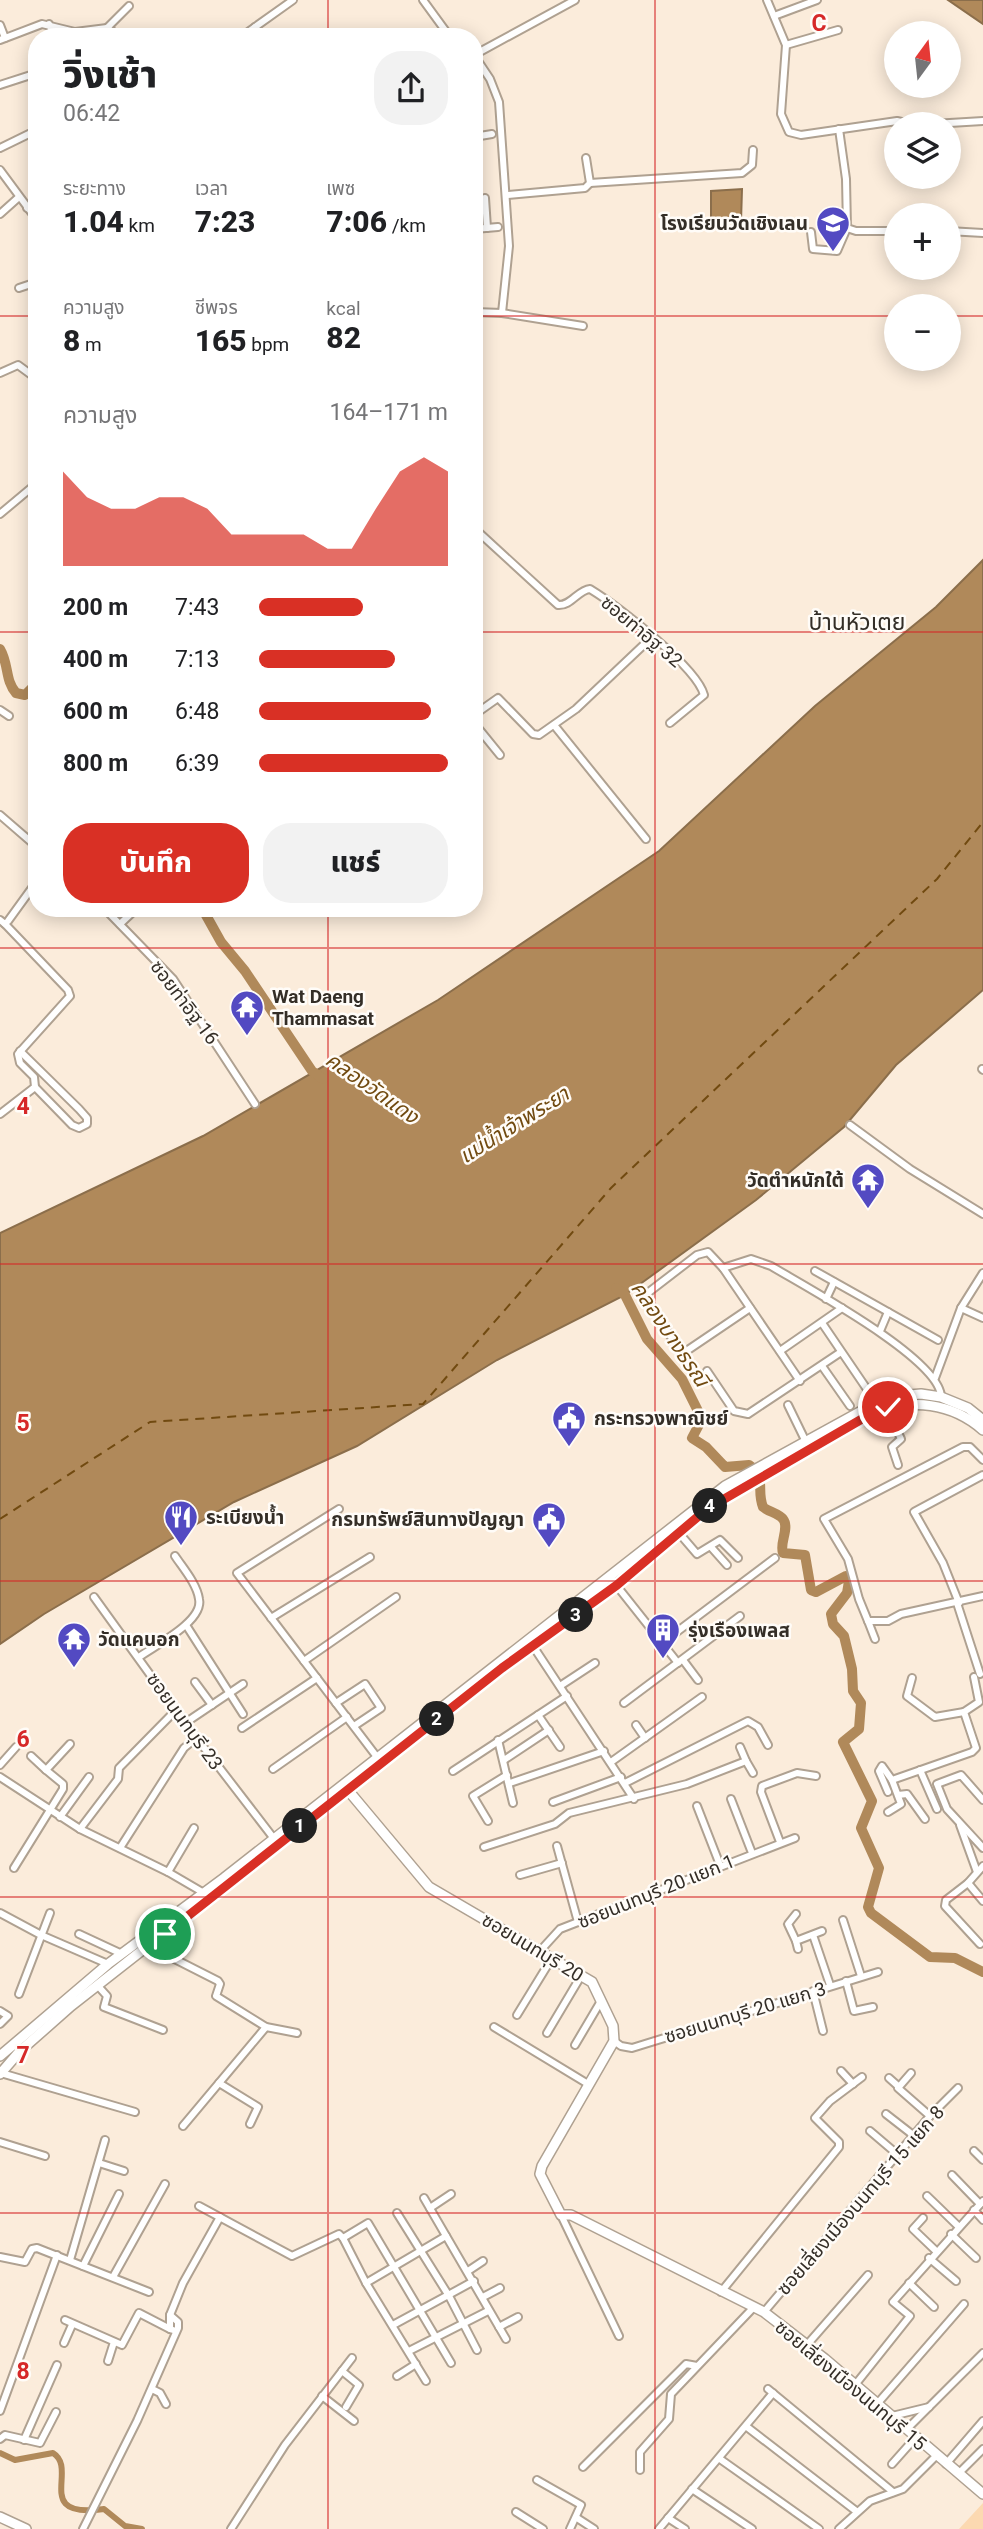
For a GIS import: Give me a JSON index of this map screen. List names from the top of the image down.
{
  "streets": {
    "main road": ["ซอยนนทบุรี 20", "ซอยเลี่ยงเมืองนนทบุรี 15"],
    "street": [
      "ซอยท่าอิฐ 32",
      "ซอยท่าอิฐ 16",
      "ซอยนนทบุรี 23",
      "ซอยนนทบุรี 20 แยก 1",
      "ซอยนนทบุรี 20 แยก 3",
      "ซอยเลี่ยงเมืองนนทบุรี 15 แยก 8"
    ]
  },
  "crossings": [
    ["ซอยนนทบุรี 20 แยก 1", "ซอยนนทบุรี 20"],
    ["ซอยนนทบุรี 20", "ซอยนนทบุรี 20 แยก 3"],
    ["ซอยเลี่ยงเมืองนนทบุรี 15 แยก 8", "ซอยเลี่ยงเมืองนนทบุรี 15"]
  ],
  "districts": ["บ้านหัวเตย"],
  "water": ["คลองวัดแดง", "แม่น้ำเจ้าพระยา", "คลองบางธรณี"],
  "places": {
    "school or university": ["โรงเรียนวัดเชิงเลน"],
    "temple": ["Wat Daeng Thammasat", "วัดตำหนักใต้", "วัดแคนอก"],
    "public building": ["กระทรวงพาณิชย์", "กรมทรัพย์สินทางปัญญา"],
    "restaurant": ["ระเบียงน้ำ"],
    "building": ["รุ่งเรืองเพลส"]
  },
  "north": "top",
  "page": {
    "map_buttons": ["+", "−"],
    "heading": ["วิ่งเช้า", "06:42"],
    "stats": [
      ["ระยะทาง", "1.04 km"],
      ["เวลา", "7:23"],
      ["เพซ", "7:06 /km"],
      ["ความสูง", "8 m"],
      ["ชีพจร", "165 bpm"],
      ["kcal", "82"]
    ],
    "chart": ["ความสูง", "164–171 m"],
    "list": [
      {
        "name": "200 m",
        "note": "7:43"
      },
      {
        "name": "400 m",
        "note": "7:13"
      },
      {
        "name": "600 m",
        "note": "6:48"
      },
      {
        "name": "800 m",
        "note": "6:39"
      }
    ],
    "buttons": ["บันทึก", "แชร์"],
    "pins": [
      "4",
      "3",
      "2",
      "1"
    ]
  },
  "grid": {
    "columns": ["C"],
    "rows": [
      "4",
      "5",
      "6",
      "7",
      "8"
    ]
  }
}
